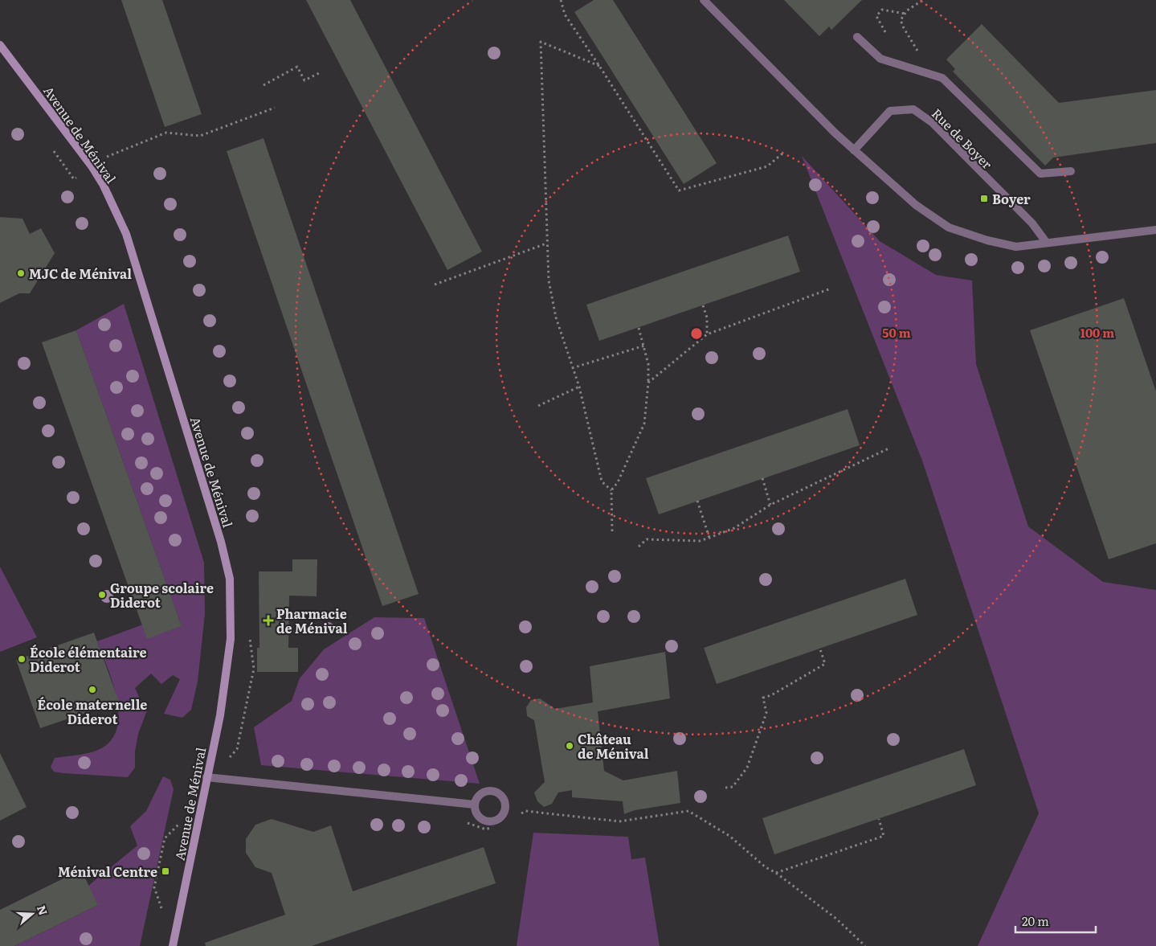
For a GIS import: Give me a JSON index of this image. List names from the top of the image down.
{
  "streets": {
    "main road": ["Avenue de Ménival"],
    "street": ["Rue de Boyer"]
  },
  "places": {
    "transit": ["Boyer", "Ménival Centre"],
    "other": [
      "MJC de Ménival",
      "Groupe scolaire Diderot",
      "École élémentaire Diderot",
      "École maternelle Diderot",
      "Château de Ménival"
    ],
    "health": ["Pharmacie de Ménival"]
  },
  "scale_bar": "20 m",
  "north": "right",
  "rings": ["50 m", "100 m"]
}
